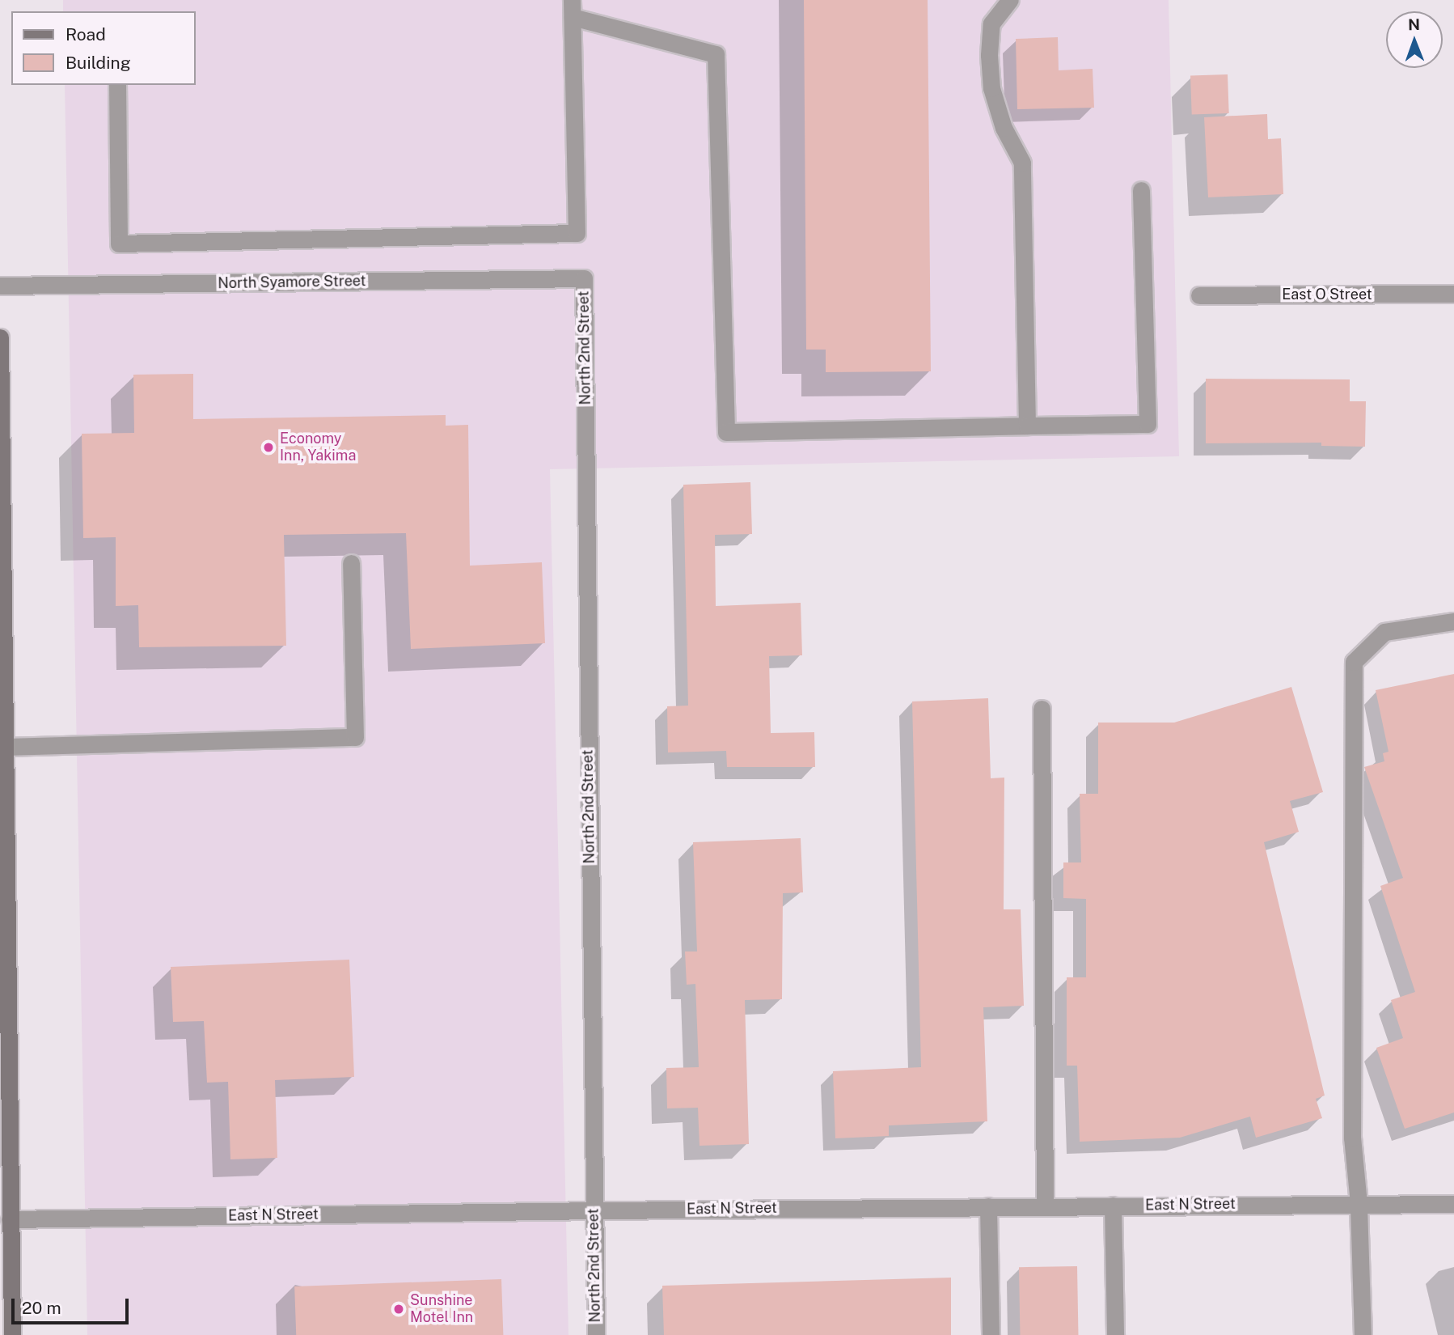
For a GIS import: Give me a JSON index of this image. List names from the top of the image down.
{
  "streets": {
    "street": [
      "North Syamore Street",
      "East O Street",
      "North 2nd Street",
      "East N Street"
    ]
  },
  "crossings": [
    ["North Syamore Street", "North 2nd Street"],
    ["North 2nd Street", "East N Street"]
  ],
  "places": ["Economy Inn, Yakima", "Sunshine Motel Inn"],
  "legend": ["Road", "Building"],
  "scale_bar": "20 m",
  "north": "top"
}
